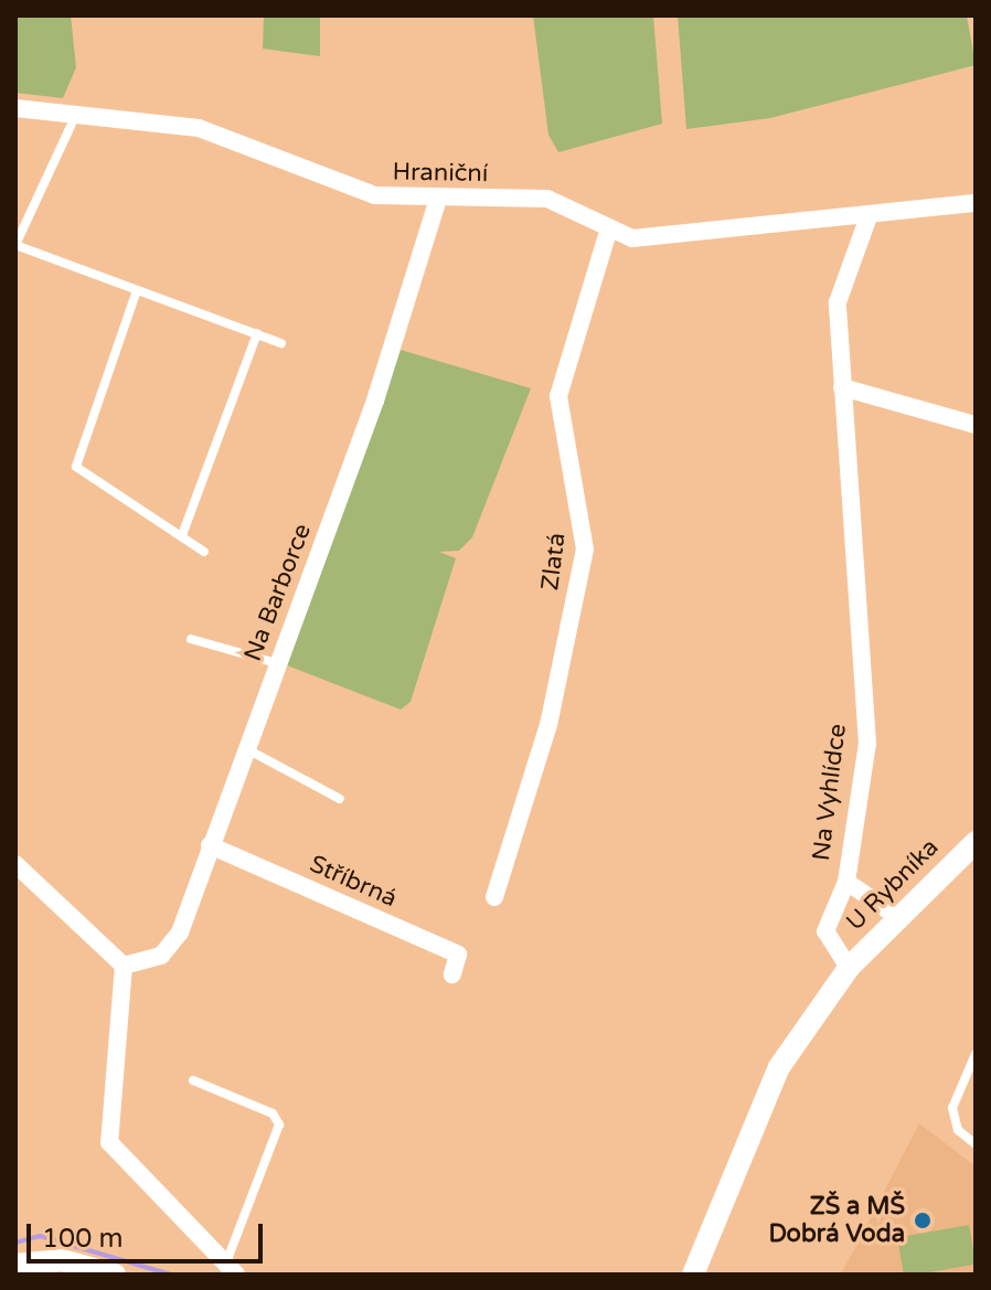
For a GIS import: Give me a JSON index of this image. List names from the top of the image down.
{
  "streets": {
    "street": [
      "Hraniční",
      "Zlatá",
      "Na Barborce",
      "Na Vyhlídce",
      "Stříbrná",
      "U Rybníka"
    ]
  },
  "crossings": [
    ["Hraniční", "Zlatá"],
    ["Hraniční", "Na Barborce"],
    ["Hraniční", "Na Vyhlídce"],
    ["Na Barborce", "Stříbrná"],
    ["Na Vyhlídce", "U Rybníka"]
  ],
  "places": ["ZŠ a MŠ Dobrá Voda"],
  "scale_bar": "100 m"
}
